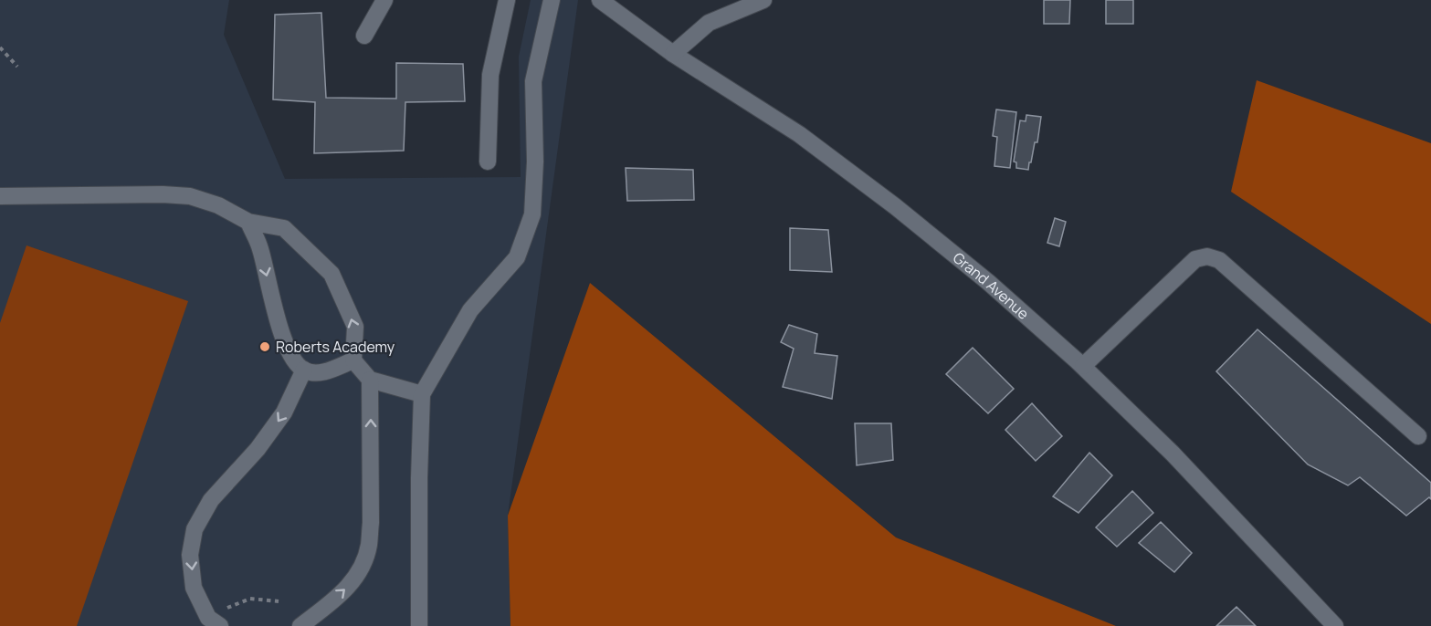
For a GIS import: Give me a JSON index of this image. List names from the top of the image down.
{
  "streets": {
    "street": ["Grand Avenue"]
  },
  "places": ["Roberts Academy"]
}
